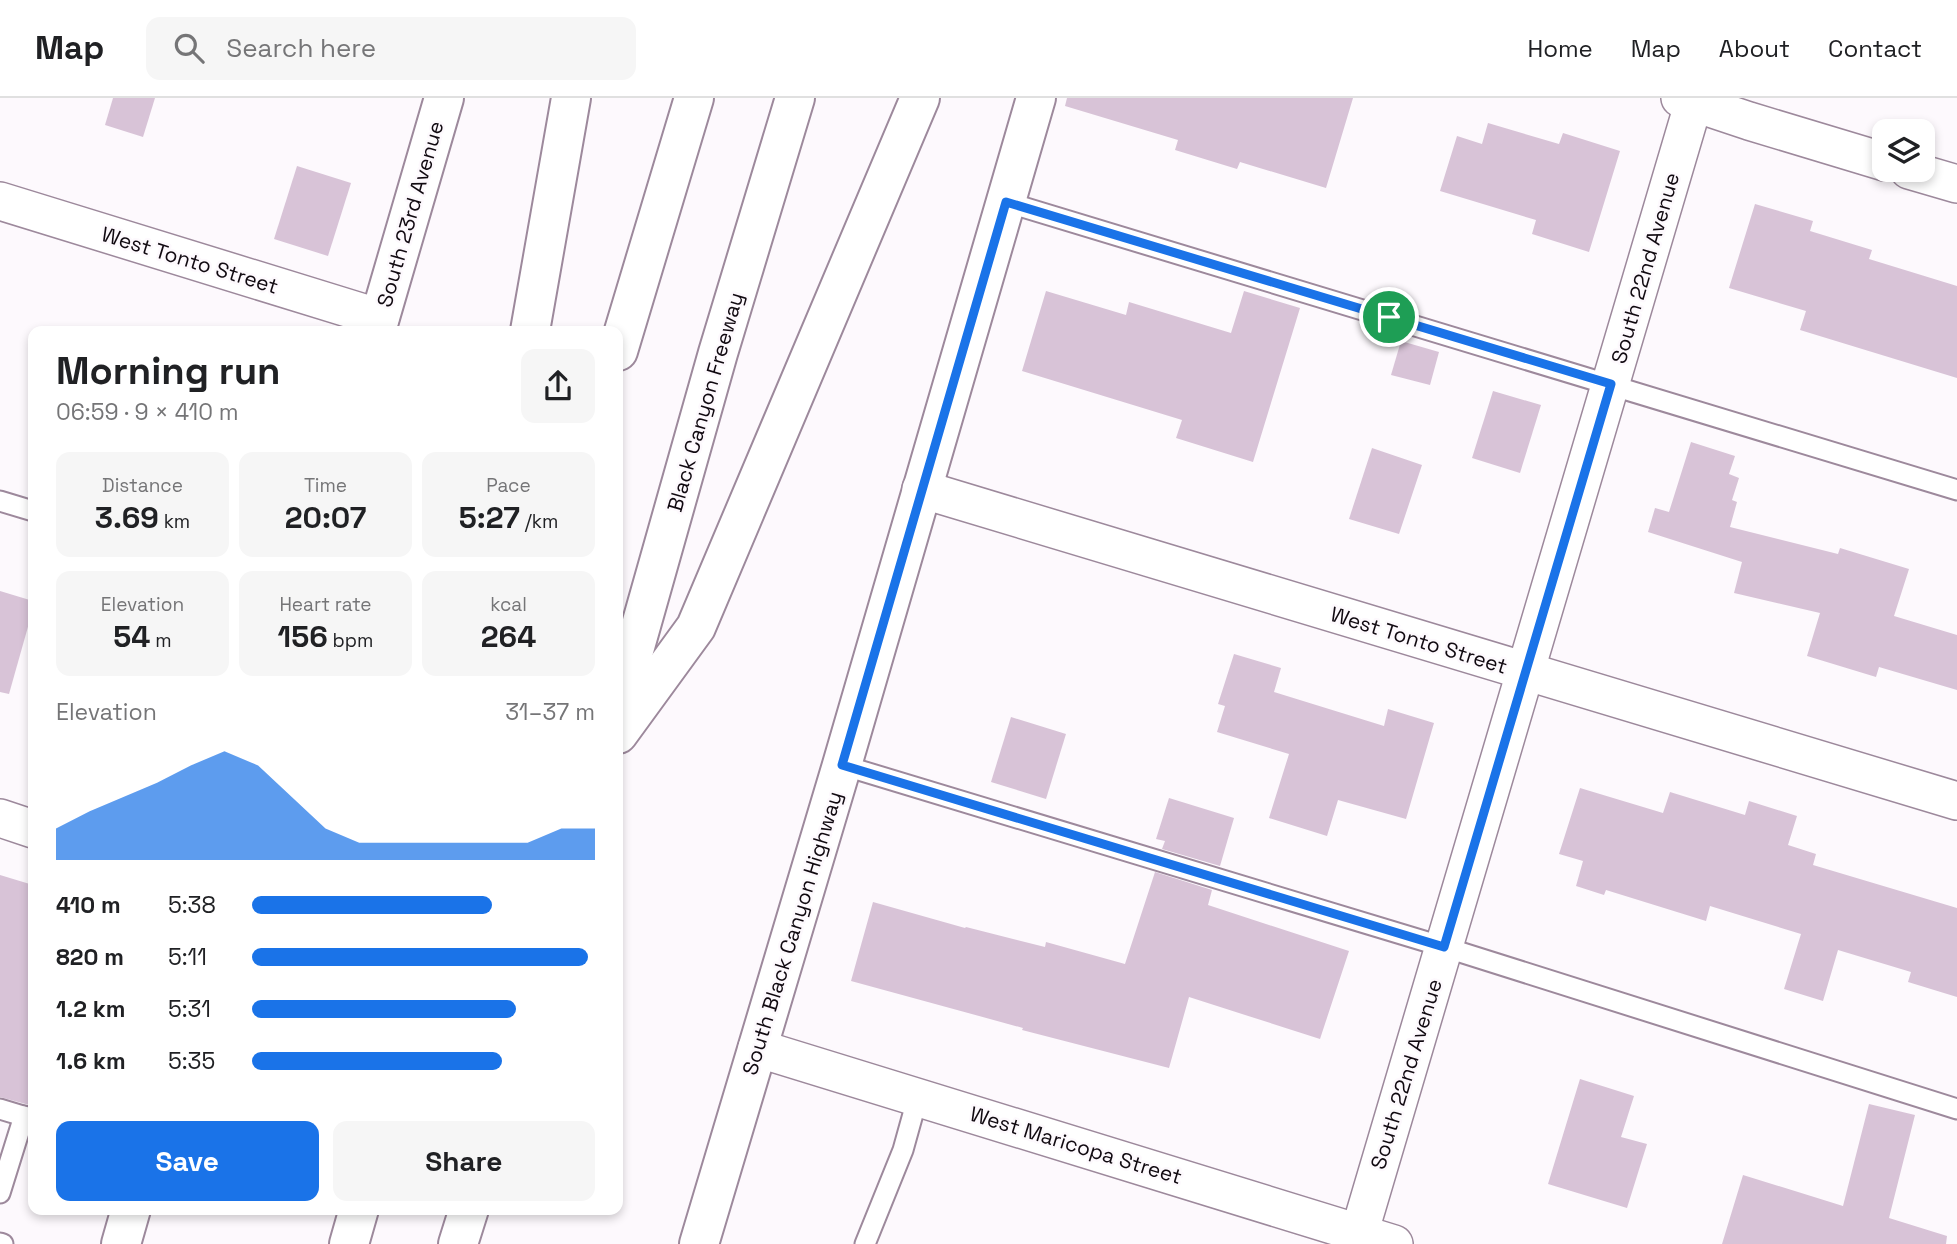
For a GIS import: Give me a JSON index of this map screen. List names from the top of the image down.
{
  "streets": {
    "main road": ["South 23rd Avenue", "Black Canyon Freeway", "South Black Canyon Highway"],
    "street": ["West Tonto Street", "South 22nd Avenue", "West Maricopa Street"]
  },
  "crossings": [
    ["South 23rd Avenue", "West Tonto Street"],
    ["West Tonto Street", "South 22nd Avenue"],
    ["West Tonto Street", "South Black Canyon Highway"],
    ["South 22nd Avenue", "West Maricopa Street"],
    ["South Black Canyon Highway", "West Maricopa Street"]
  ],
  "page": {
    "header": "Map",
    "search": "Search here",
    "nav": [
      "Home",
      "Map",
      "About",
      "Contact"
    ],
    "heading": ["Morning run", "06:59 · 9 × 410 m"],
    "stats": [
      ["Distance", "3.69 km"],
      ["Time", "20:07"],
      ["Pace", "5:27 /km"],
      ["Elevation", "54 m"],
      ["Heart rate", "156 bpm"],
      ["kcal", "264"]
    ],
    "chart": ["Elevation", "31–37 m"],
    "list": [
      {
        "name": "410 m",
        "note": "5:38"
      },
      {
        "name": "820 m",
        "note": "5:11"
      },
      {
        "name": "1.2 km",
        "note": "5:31"
      },
      {
        "name": "1.6 km",
        "note": "5:35"
      }
    ],
    "buttons": ["Save", "Share"]
  }
}
